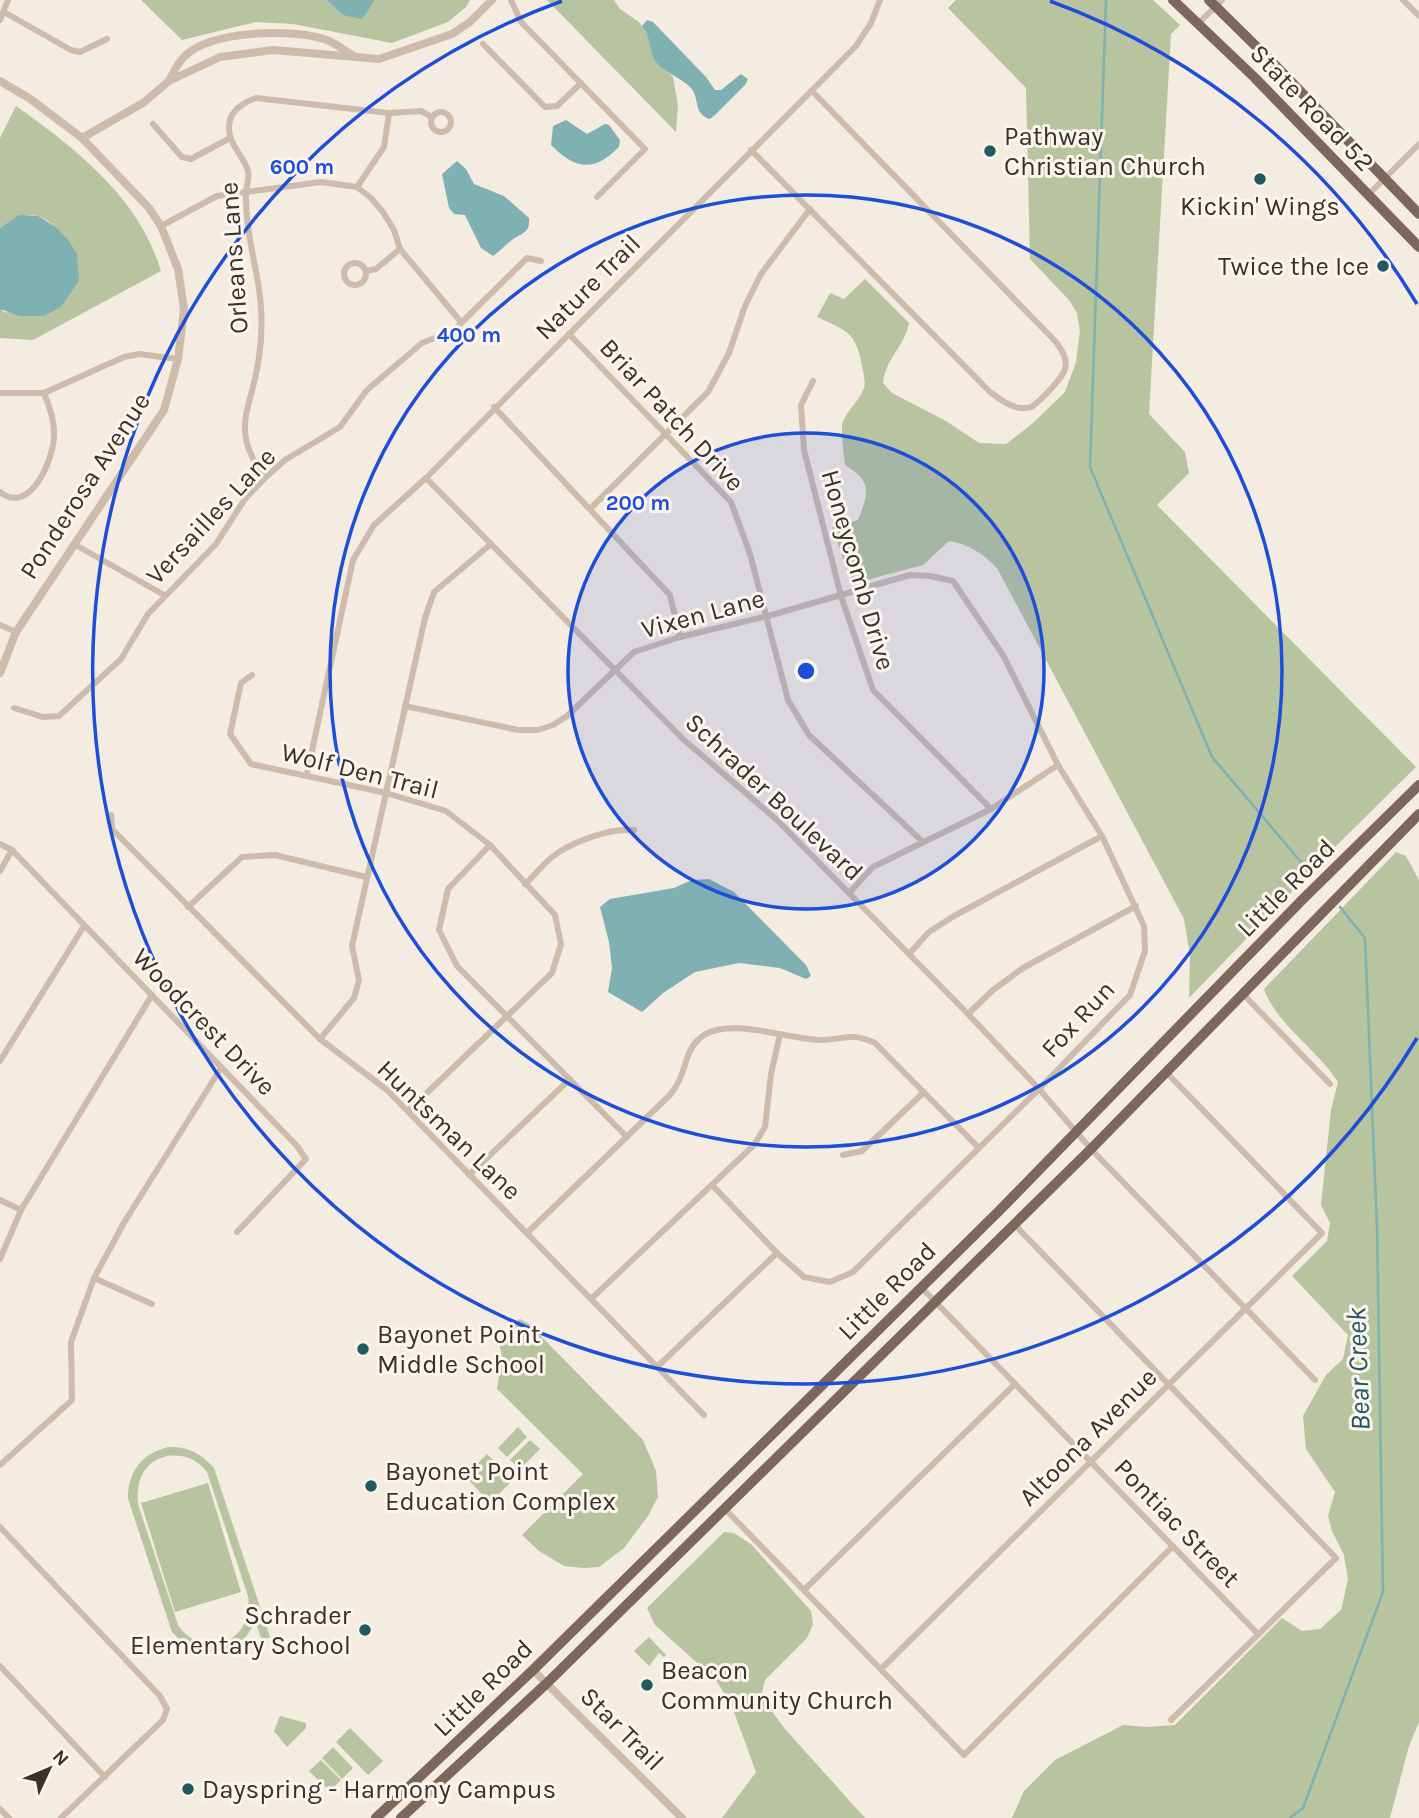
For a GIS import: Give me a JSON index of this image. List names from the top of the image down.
{
  "streets": {
    "main road": ["State Road 52", "Little Road"],
    "street": [
      "Orleans Lane",
      "Nature Trail",
      "Briar Patch Drive",
      "Ponderosa Avenue",
      "Versailles Lane",
      "Honeycomb Drive",
      "Vixen Lane",
      "Wolf Den Trail",
      "Schrader Boulevard",
      "Fox Run",
      "Woodcrest Drive",
      "Huntsman Lane",
      "Altoona Avenue",
      "Pontiac Street",
      "Star Trail"
    ]
  },
  "crossings": [
    ["Orleans Lane", "Versailles Lane"],
    ["Nature Trail", "Briar Patch Drive"],
    ["Nature Trail", "Wolf Den Trail"],
    ["Nature Trail", "Schrader Boulevard"],
    ["Briar Patch Drive", "Vixen Lane"],
    ["Ponderosa Avenue", "Versailles Lane"],
    ["Honeycomb Drive", "Vixen Lane"],
    ["Vixen Lane", "Schrader Boulevard"],
    ["Vixen Lane", "Fox Run"],
    ["Wolf Den Trail", "Huntsman Lane"],
    ["Schrader Boulevard", "Little Road"],
    ["Schrader Boulevard", "Fox Run"],
    ["Schrader Boulevard", "Altoona Avenue"],
    ["Little Road", "Altoona Avenue"],
    ["Little Road", "Pontiac Street"],
    ["Little Road", "Star Trail"],
    ["Altoona Avenue", "Pontiac Street"]
  ],
  "water": ["Bear Creek"],
  "places": [
    "Pathway Christian Church",
    "Kickin' Wings",
    "Twice the Ice",
    "Bayonet Point Middle School",
    "Bayonet Point Education Complex",
    "Schrader Elementary School",
    "Beacon Community Church",
    "Dayspring - Harmony Campus"
  ],
  "north": "top right",
  "rings": ["600 m", "400 m", "200 m"]
}
